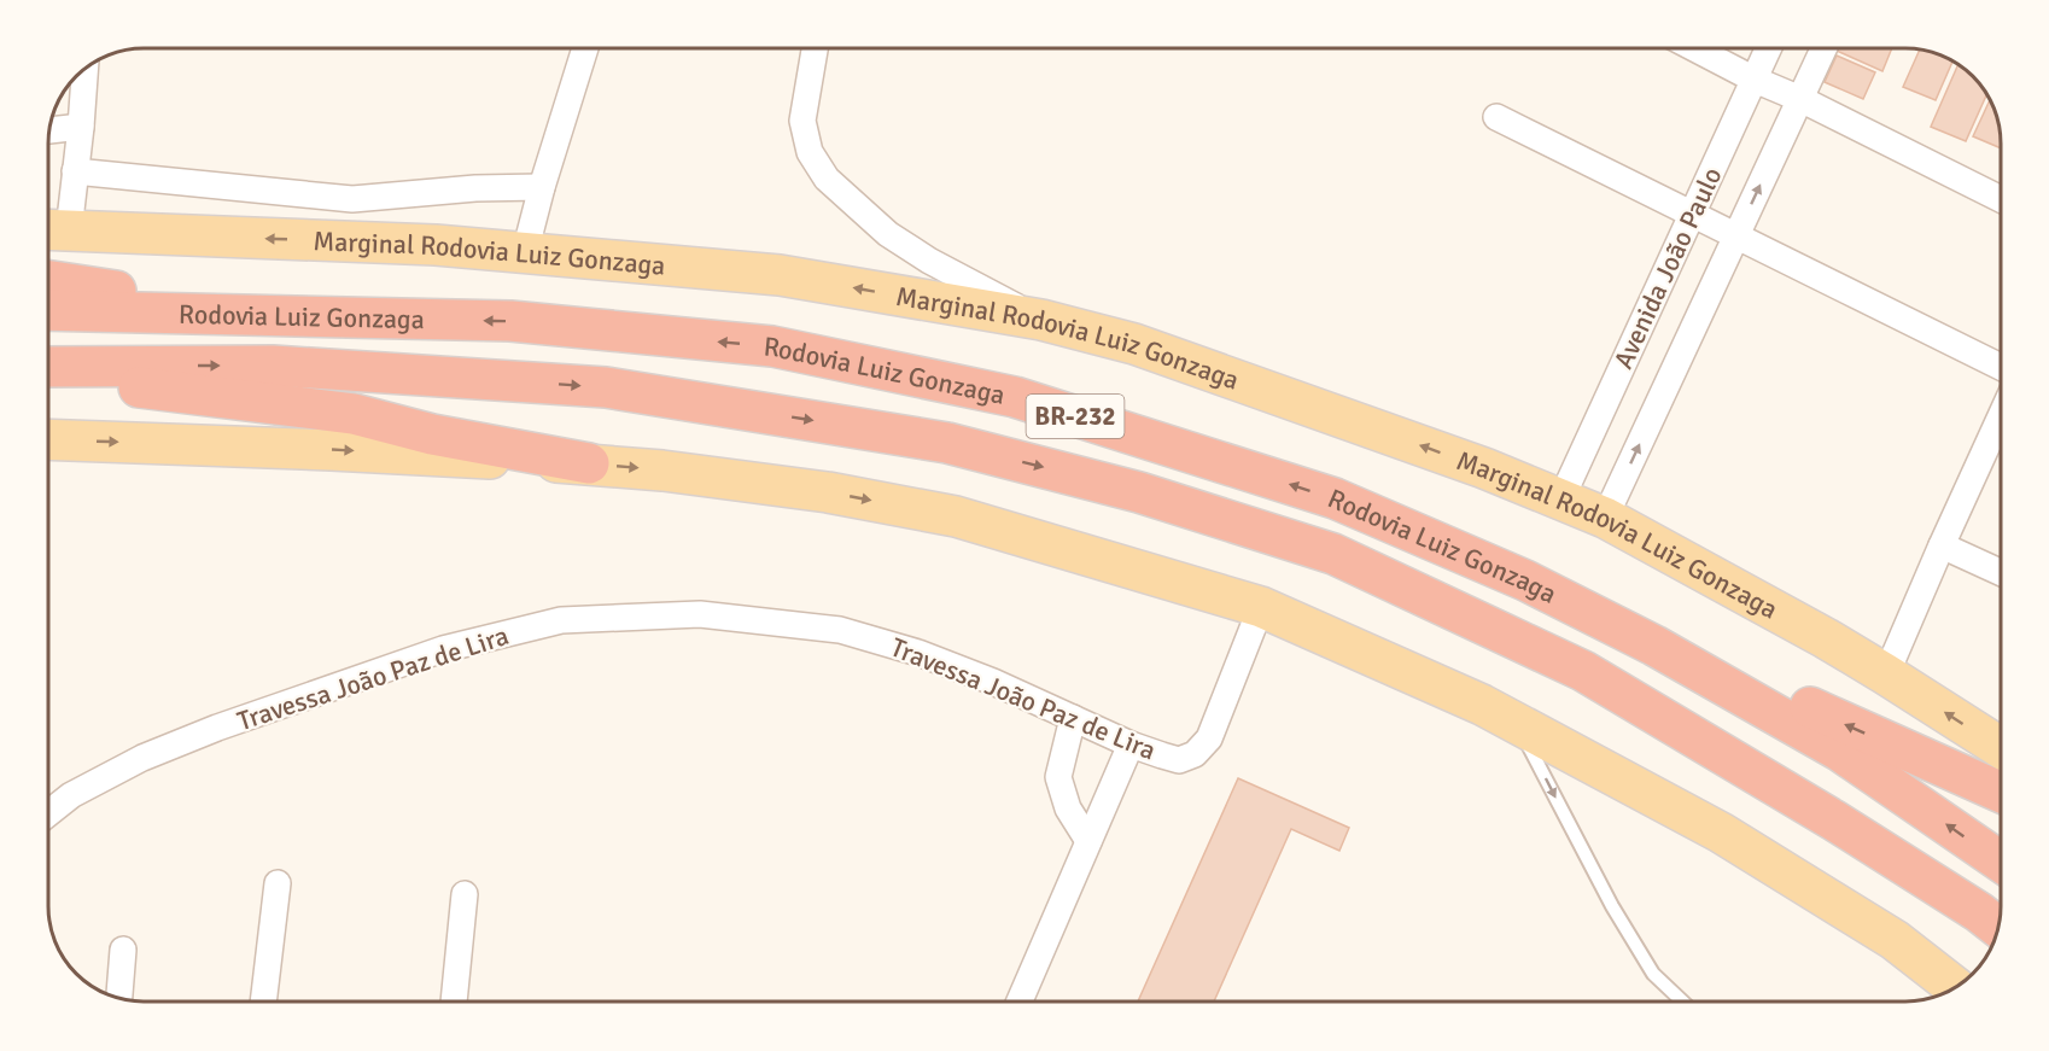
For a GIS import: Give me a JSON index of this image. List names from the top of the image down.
{
  "streets": {
    "highway": ["Rodovia Luiz Gonzaga", "BR-232"],
    "main road": ["Marginal Rodovia Luiz Gonzaga"],
    "street": ["Avenida João Paulo", "Travessa João Paz de Lira"]
  },
  "crossings": [
    ["Marginal Rodovia Luiz Gonzaga", "Avenida João Paulo"]
  ]
}
